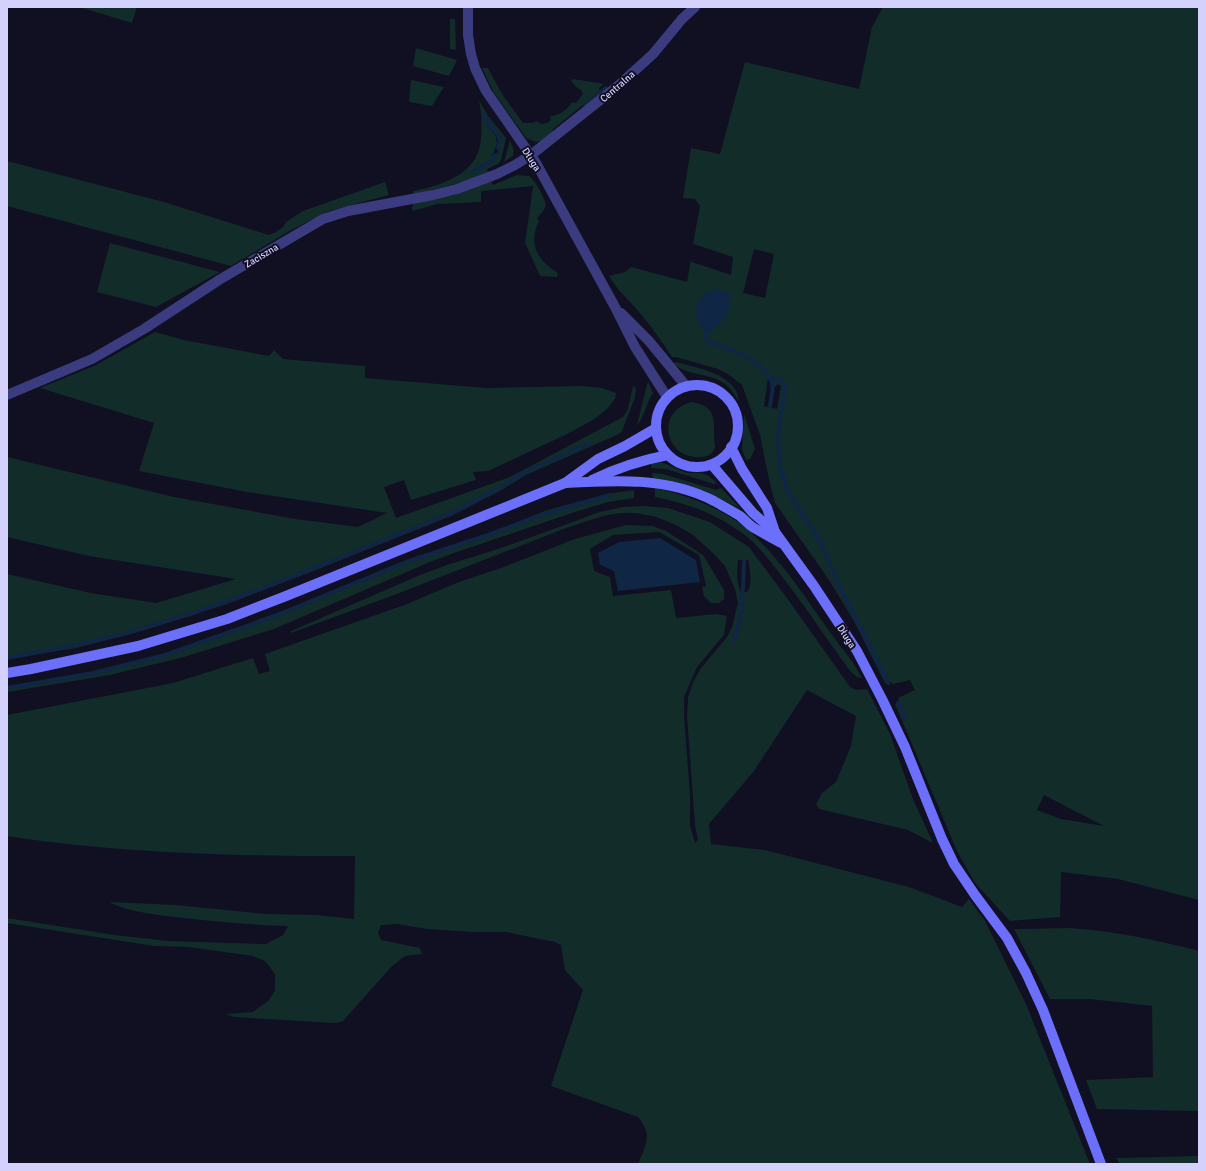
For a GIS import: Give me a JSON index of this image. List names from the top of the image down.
{
  "streets": {
    "main road": ["Długa"],
    "street": ["Centralna", "Zaciszna"]
  },
  "crossings": [
    ["Centralna", "Długa"],
    ["Centralna", "Zaciszna"],
    ["Długa", "Zaciszna"]
  ]
}
